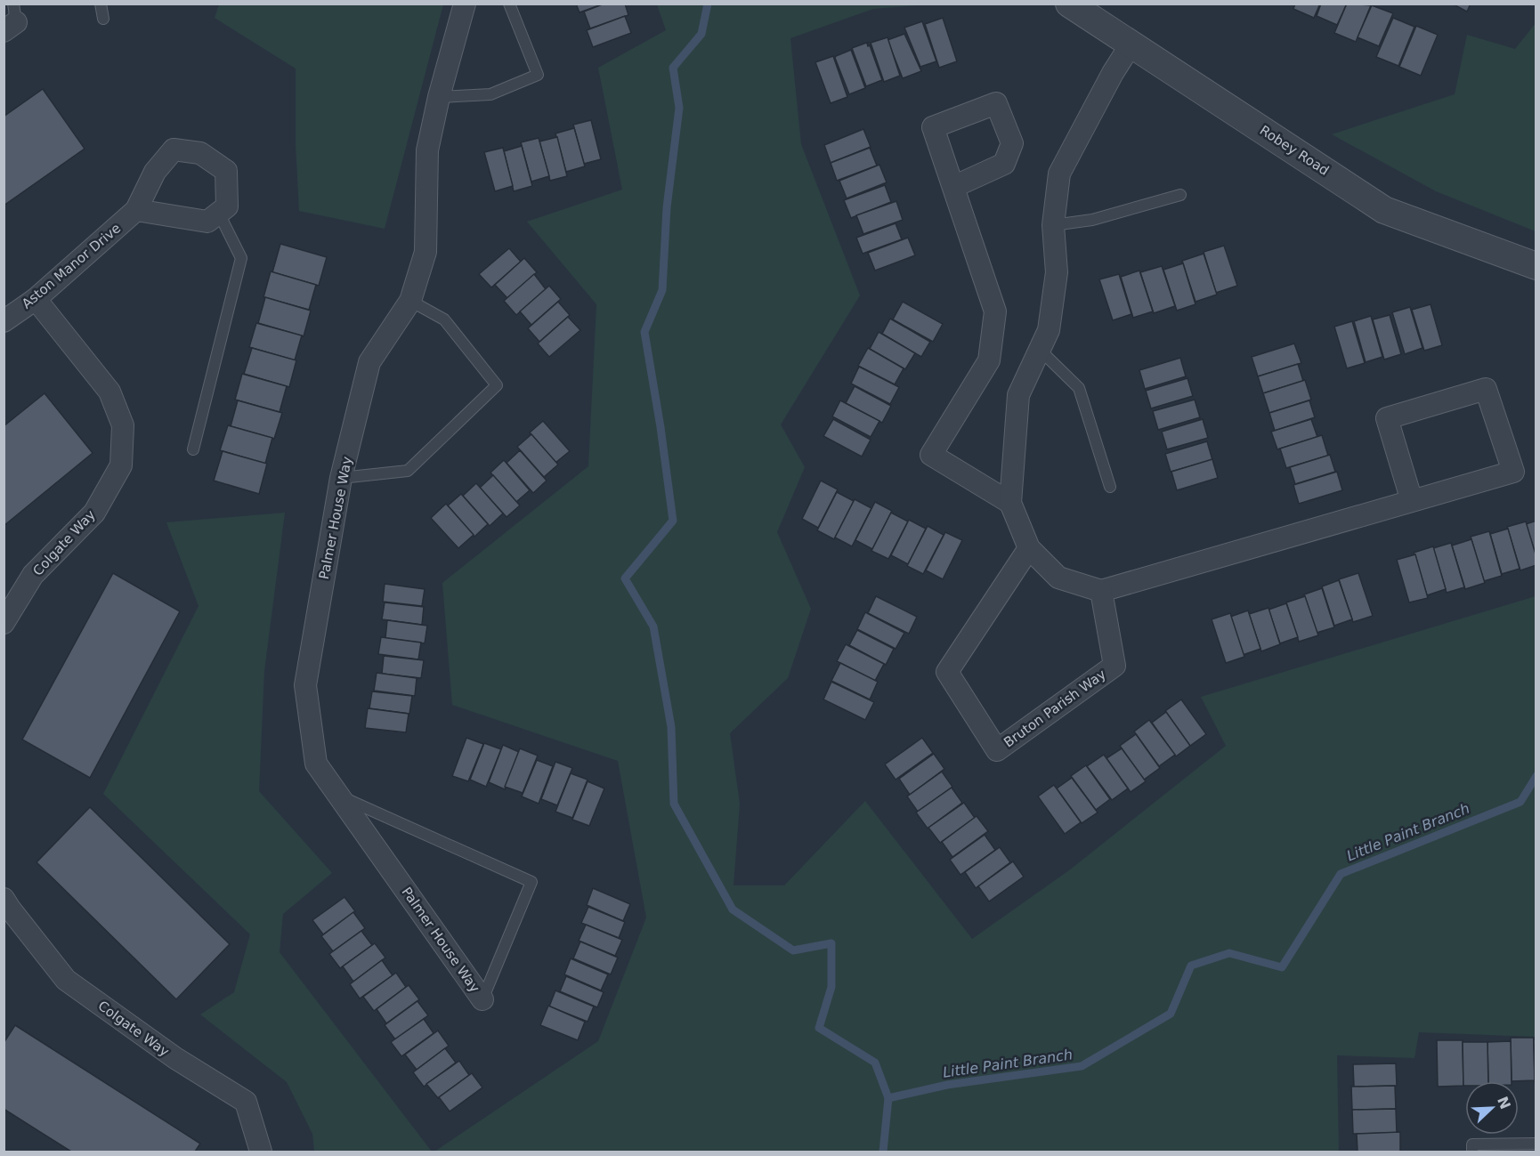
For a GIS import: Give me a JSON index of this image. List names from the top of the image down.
{
  "streets": {
    "street": [
      "Robey Road",
      "Aston Manor Drive",
      "Palmer House Way",
      "Colgate Way",
      "Bruton Parish Way"
    ]
  },
  "crossings": [
    ["Aston Manor Drive", "Colgate Way"]
  ],
  "water": ["Little Paint Branch"],
  "north": "top right"
}
